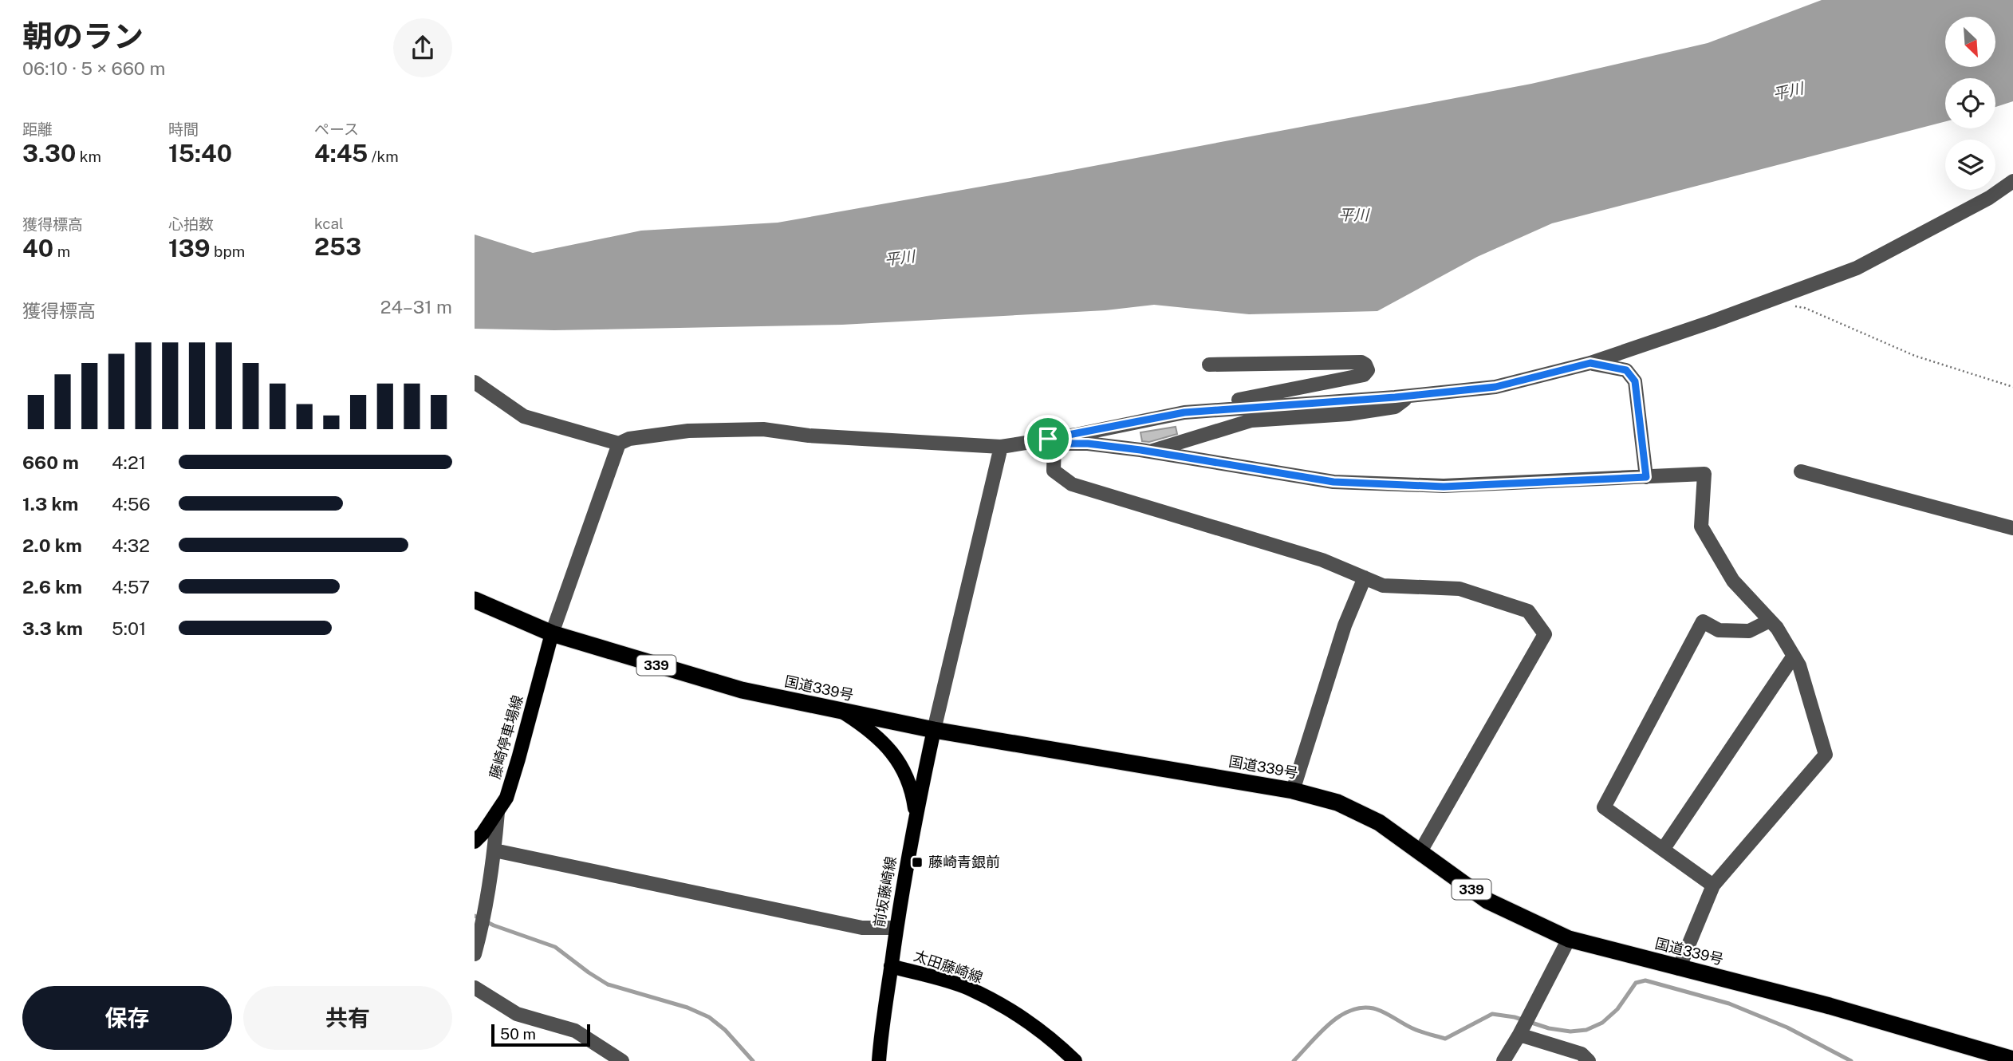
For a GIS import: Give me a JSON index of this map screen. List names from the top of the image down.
{
  "streets": {
    "highway": ["339", "国道339号"],
    "main road": ["藤崎停車場線", "前坂藤崎線", "太田藤崎線"]
  },
  "crossings": [
    ["国道339号", "藤崎停車場線"],
    ["国道339号", "前坂藤崎線"],
    ["前坂藤崎線", "太田藤崎線"]
  ],
  "water": ["平川"],
  "places": {
    "transit": ["藤崎青銀前"]
  },
  "scale_bar": "50 m",
  "north": "bottom right",
  "page": {
    "heading": ["朝のラン", "06:10 · 5 × 660 m"],
    "stats": [
      ["距離", "3.30 km"],
      ["時間", "15:40"],
      ["ペース", "4:45 /km"],
      ["獲得標高", "40 m"],
      ["心拍数", "139 bpm"],
      ["kcal", "253"]
    ],
    "chart": ["獲得標高", "24–31 m"],
    "list": [
      {
        "name": "660 m",
        "note": "4:21"
      },
      {
        "name": "1.3 km",
        "note": "4:56"
      },
      {
        "name": "2.0 km",
        "note": "4:32"
      },
      {
        "name": "2.6 km",
        "note": "4:57"
      },
      {
        "name": "3.3 km",
        "note": "5:01"
      }
    ],
    "buttons": ["保存", "共有"],
    "scale": "50 m"
  }
}
